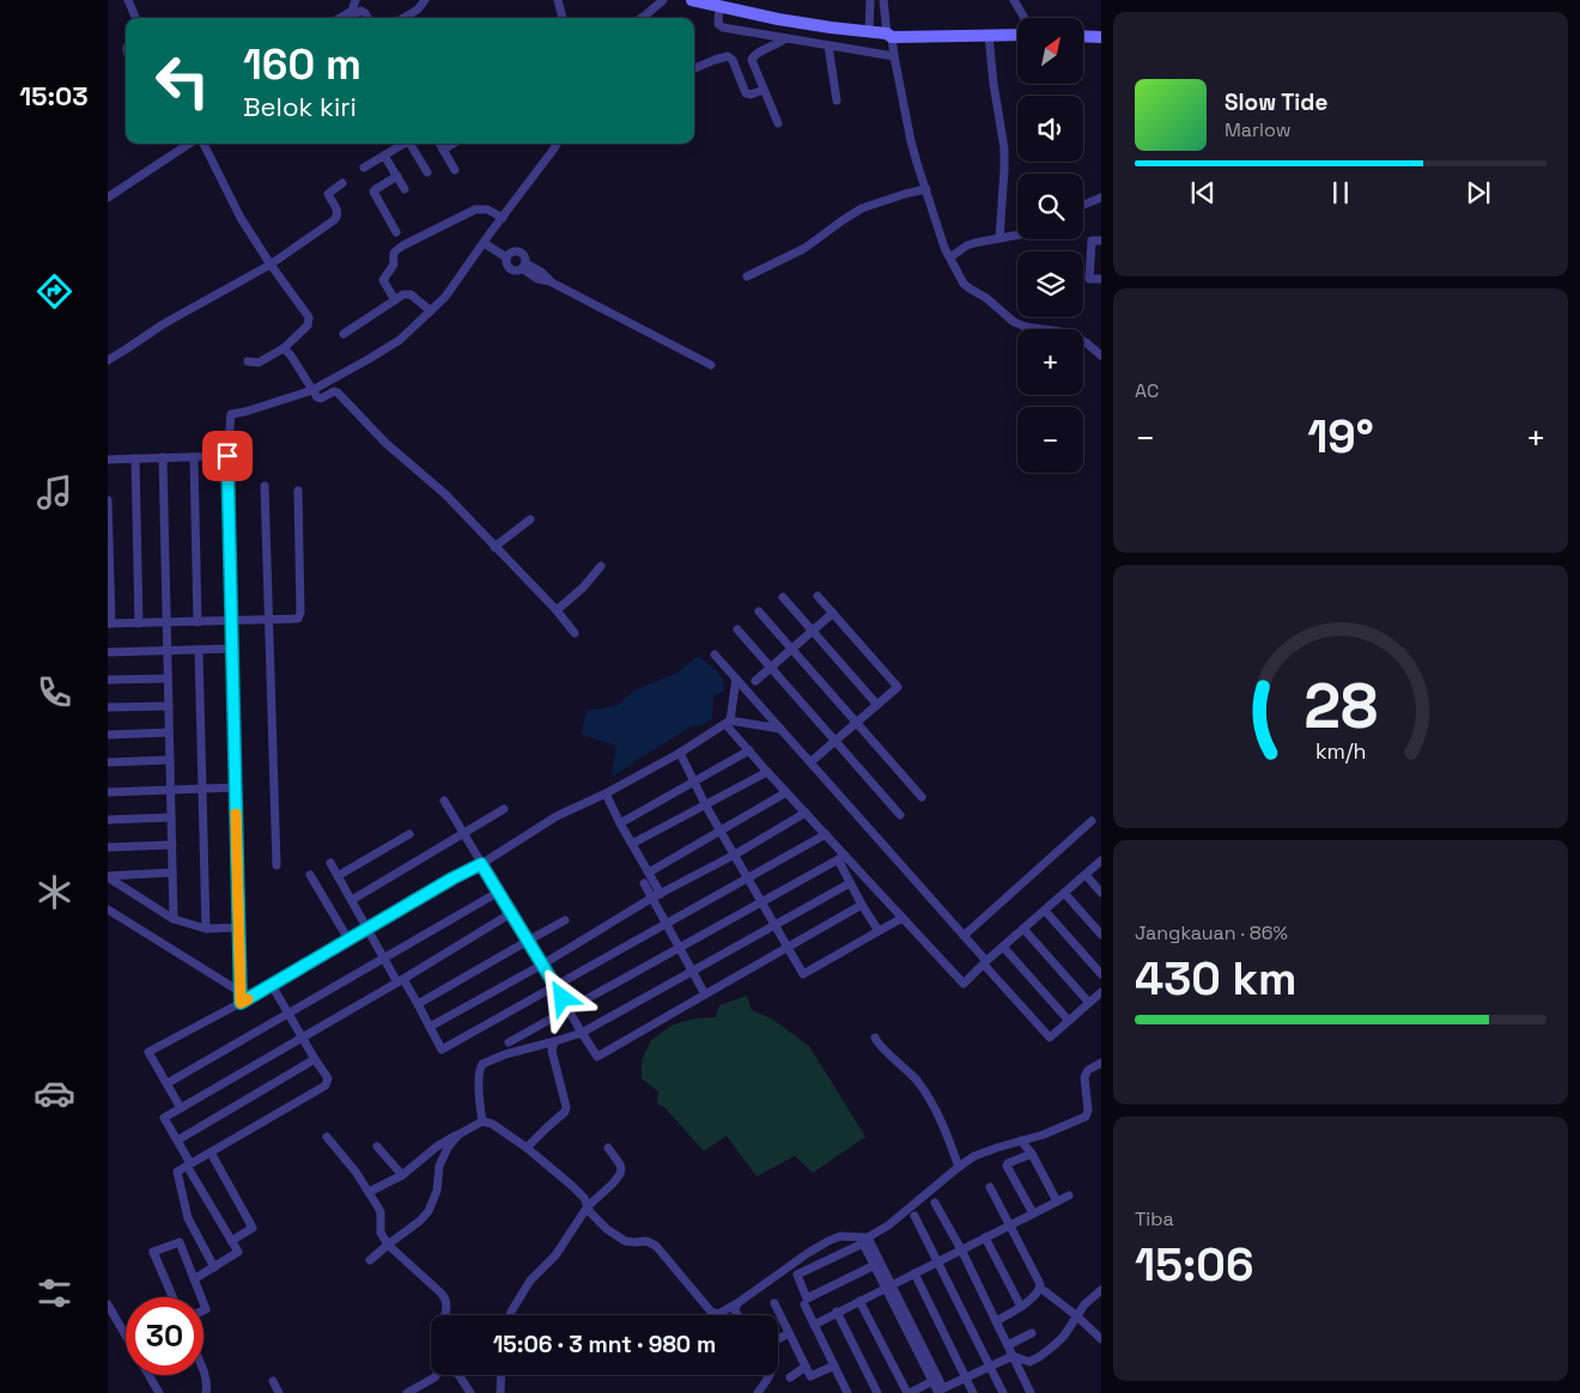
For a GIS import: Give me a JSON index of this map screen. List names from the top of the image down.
{
  "north": "top right",
  "page": {
    "tabs": "15:03",
    "map_buttons": ["+", "−"],
    "turn": ["160 m", "Belok kiri"],
    "song": ["Slow Tide", "Marlow"],
    "tile": [
      "AC",
      ["Jangkauan · 86%", "430 km"],
      ["Tiba", "15:06"]
    ],
    "heat": ["−", "19°", "+"],
    "limit": "30",
    "trip": "15:06 · 3 mnt · 980 m",
    "gauge": ["28", "km/h"]
  }
}
